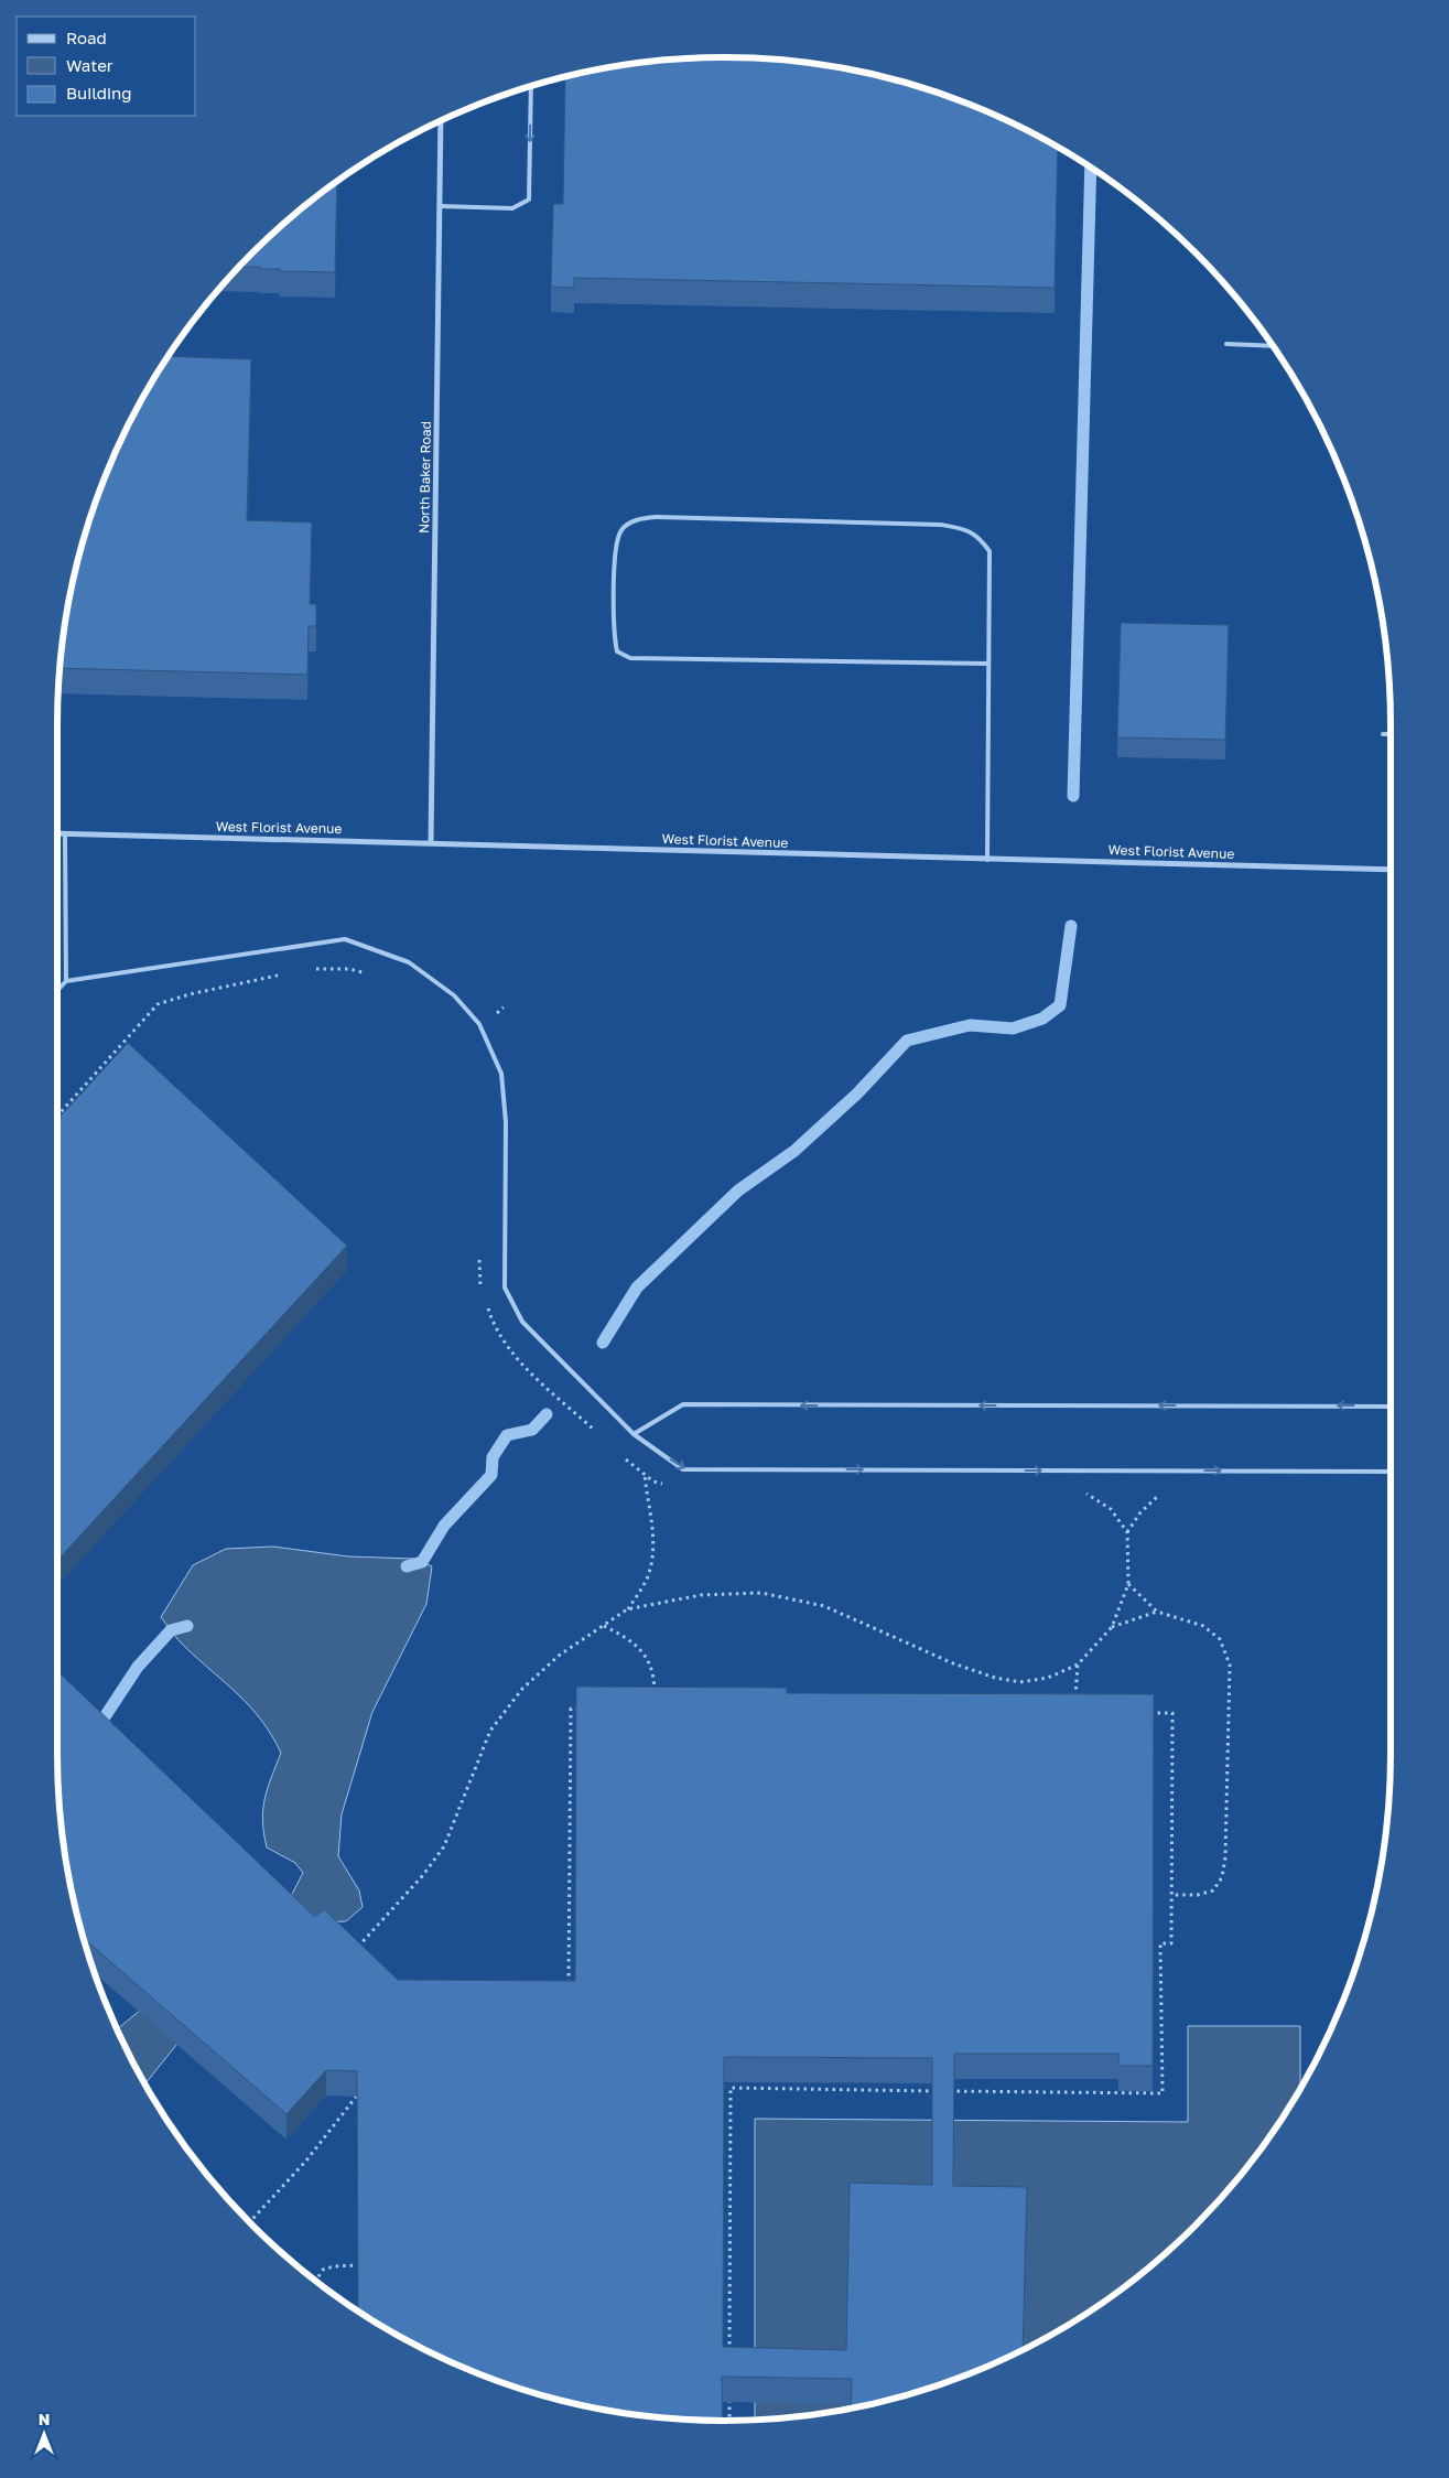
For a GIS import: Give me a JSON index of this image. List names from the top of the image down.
{
  "streets": {
    "street": ["North Baker Road", "West Florist Avenue"]
  },
  "crossings": [
    ["North Baker Road", "West Florist Avenue"]
  ],
  "legend": ["Road", "Water", "Building"],
  "north": "top"
}
